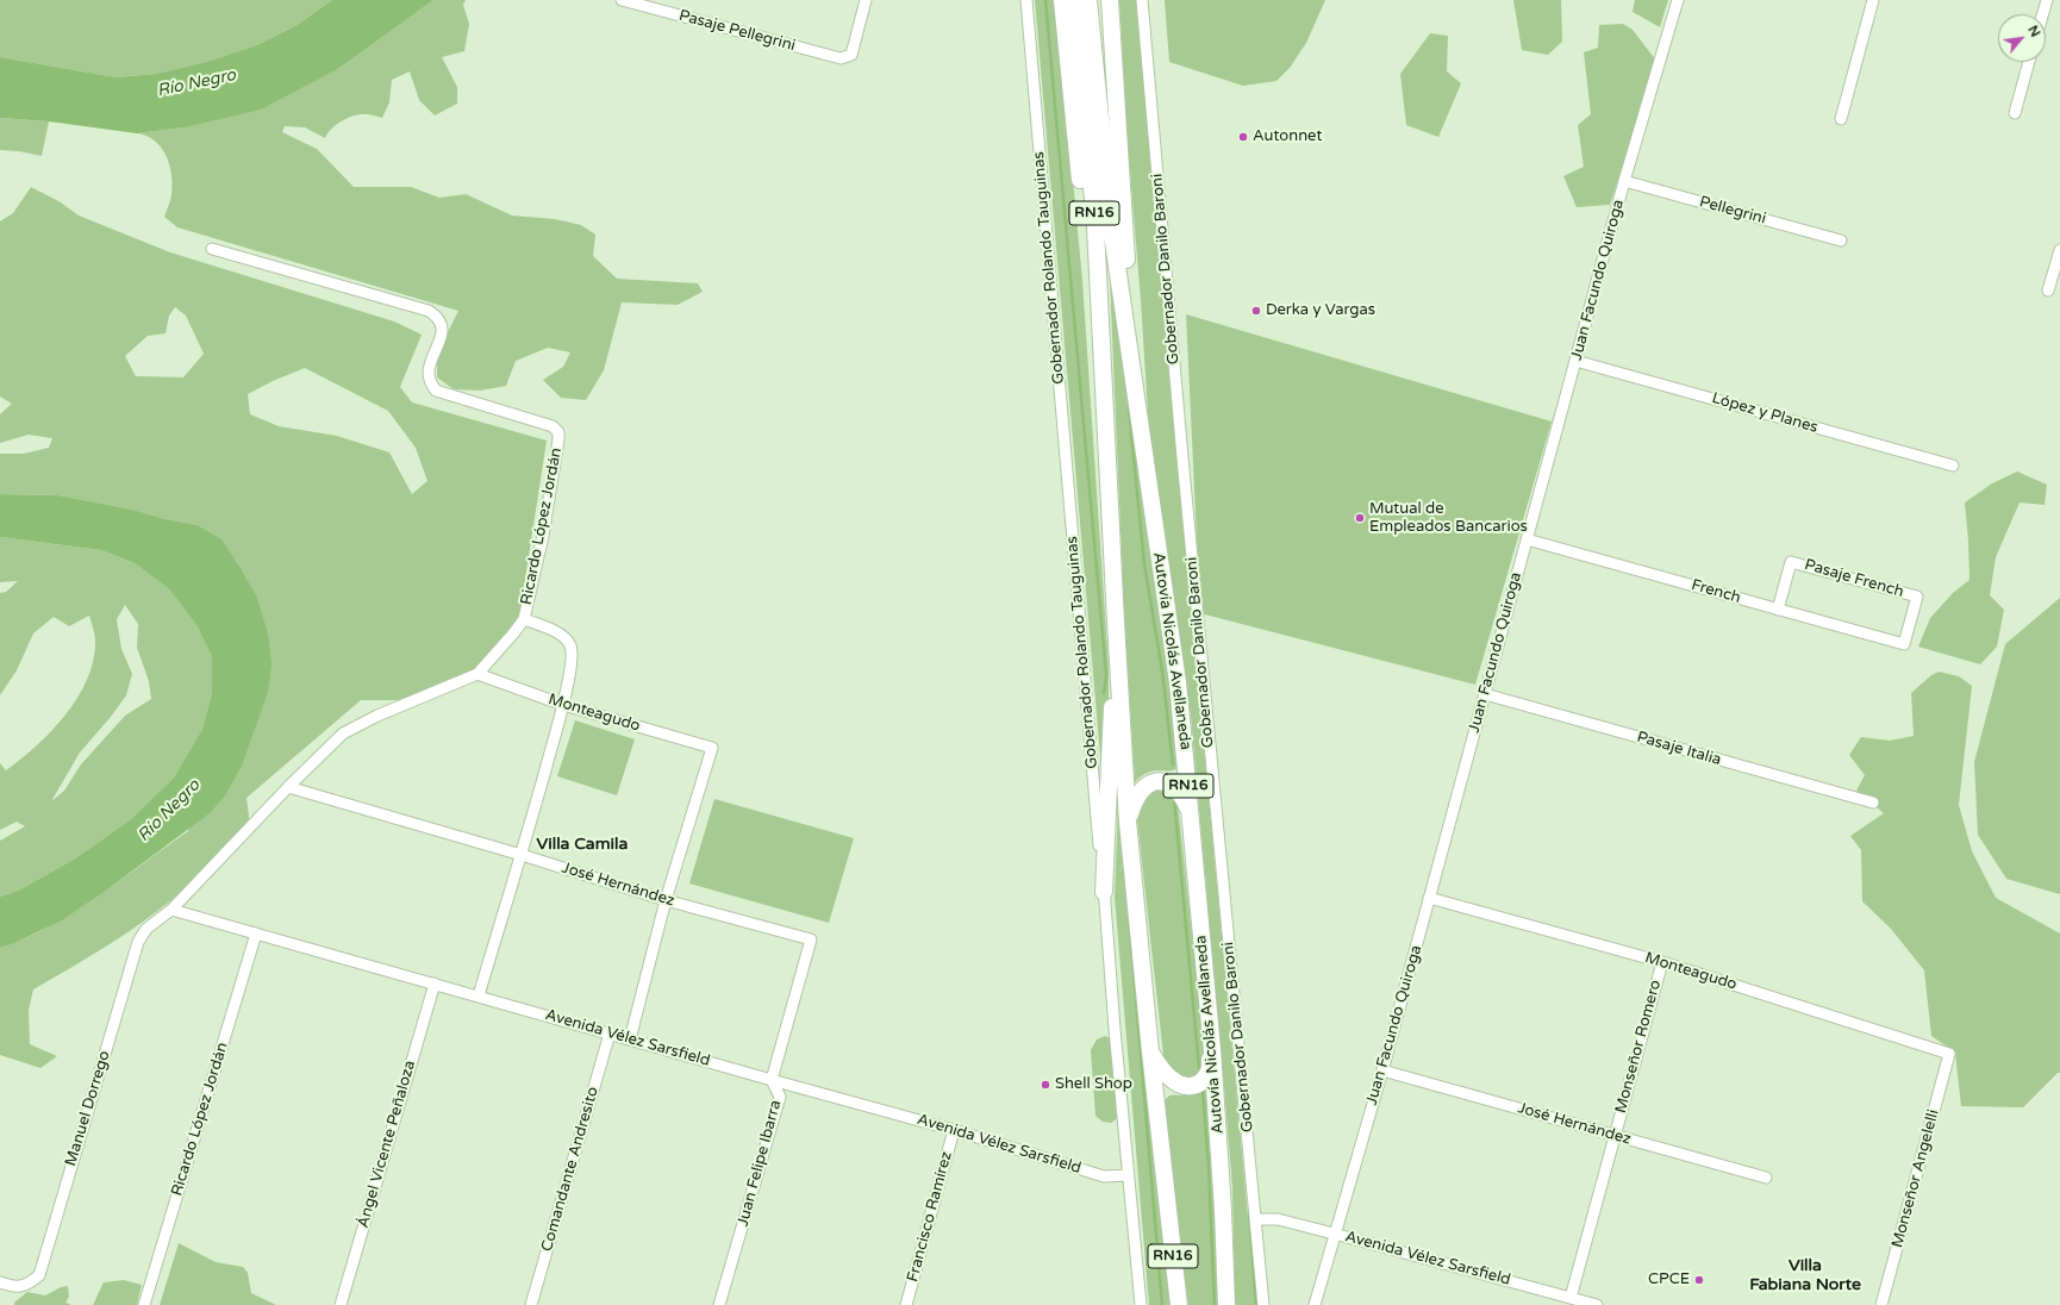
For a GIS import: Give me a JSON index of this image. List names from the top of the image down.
{
  "streets": {
    "highway": ["RN16", "Autovía Nicolás Avellaneda"],
    "street": [
      "Pasaje Pellegrini",
      "Pellegrini",
      "Gobernador Rolando Tauguinas",
      "Gobernador Danilo Baroni",
      "Juan Facundo Quiroga",
      "López y Planes",
      "Ricardo López Jordán",
      "Pasaje French",
      "French",
      "Monteagudo",
      "Pasaje Italia",
      "José Hernández",
      "Avenida Vélez Sarsfield",
      "Monseñor Romero",
      "Manuel Dorrego",
      "Ángel Vicente Peñaloza",
      "Juan Felipe Ibarra",
      "Comandante Andresito",
      "Monseñor Angelelli",
      "Francisco Ramírez"
    ]
  },
  "crossings": [
    ["Pellegrini", "Juan Facundo Quiroga"],
    ["Gobernador Rolando Tauguinas", "Avenida Vélez Sarsfield"],
    ["Gobernador Danilo Baroni", "Avenida Vélez Sarsfield"],
    ["Juan Facundo Quiroga", "López y Planes"],
    ["Juan Facundo Quiroga", "French"],
    ["Juan Facundo Quiroga", "Monteagudo"],
    ["Juan Facundo Quiroga", "Pasaje Italia"],
    ["Juan Facundo Quiroga", "José Hernández"],
    ["Juan Facundo Quiroga", "Avenida Vélez Sarsfield"],
    ["Ricardo López Jordán", "Monteagudo"],
    ["Ricardo López Jordán", "José Hernández"],
    ["Ricardo López Jordán", "Avenida Vélez Sarsfield"],
    ["Pasaje French", "French"],
    ["Monteagudo", "José Hernández"],
    ["Monteagudo", "Monseñor Romero"],
    ["Monteagudo", "Monseñor Angelelli"],
    ["José Hernández", "Monseñor Romero"],
    ["José Hernández", "Juan Felipe Ibarra"],
    ["Avenida Vélez Sarsfield", "Monseñor Romero"],
    ["Avenida Vélez Sarsfield", "Manuel Dorrego"],
    ["Avenida Vélez Sarsfield", "Ángel Vicente Peñaloza"],
    ["Avenida Vélez Sarsfield", "Juan Felipe Ibarra"],
    ["Avenida Vélez Sarsfield", "Comandante Andresito"],
    ["Avenida Vélez Sarsfield", "Francisco Ramírez"]
  ],
  "districts": ["Villa Camila", "Villa Fabiana Norte"],
  "water": ["Río Negro"],
  "places": [
    "Autonnet",
    "Derka y Vargas",
    "Mutual de Empleados Bancarios",
    "Shell Shop",
    "CPCE"
  ],
  "north": "top right"
}
